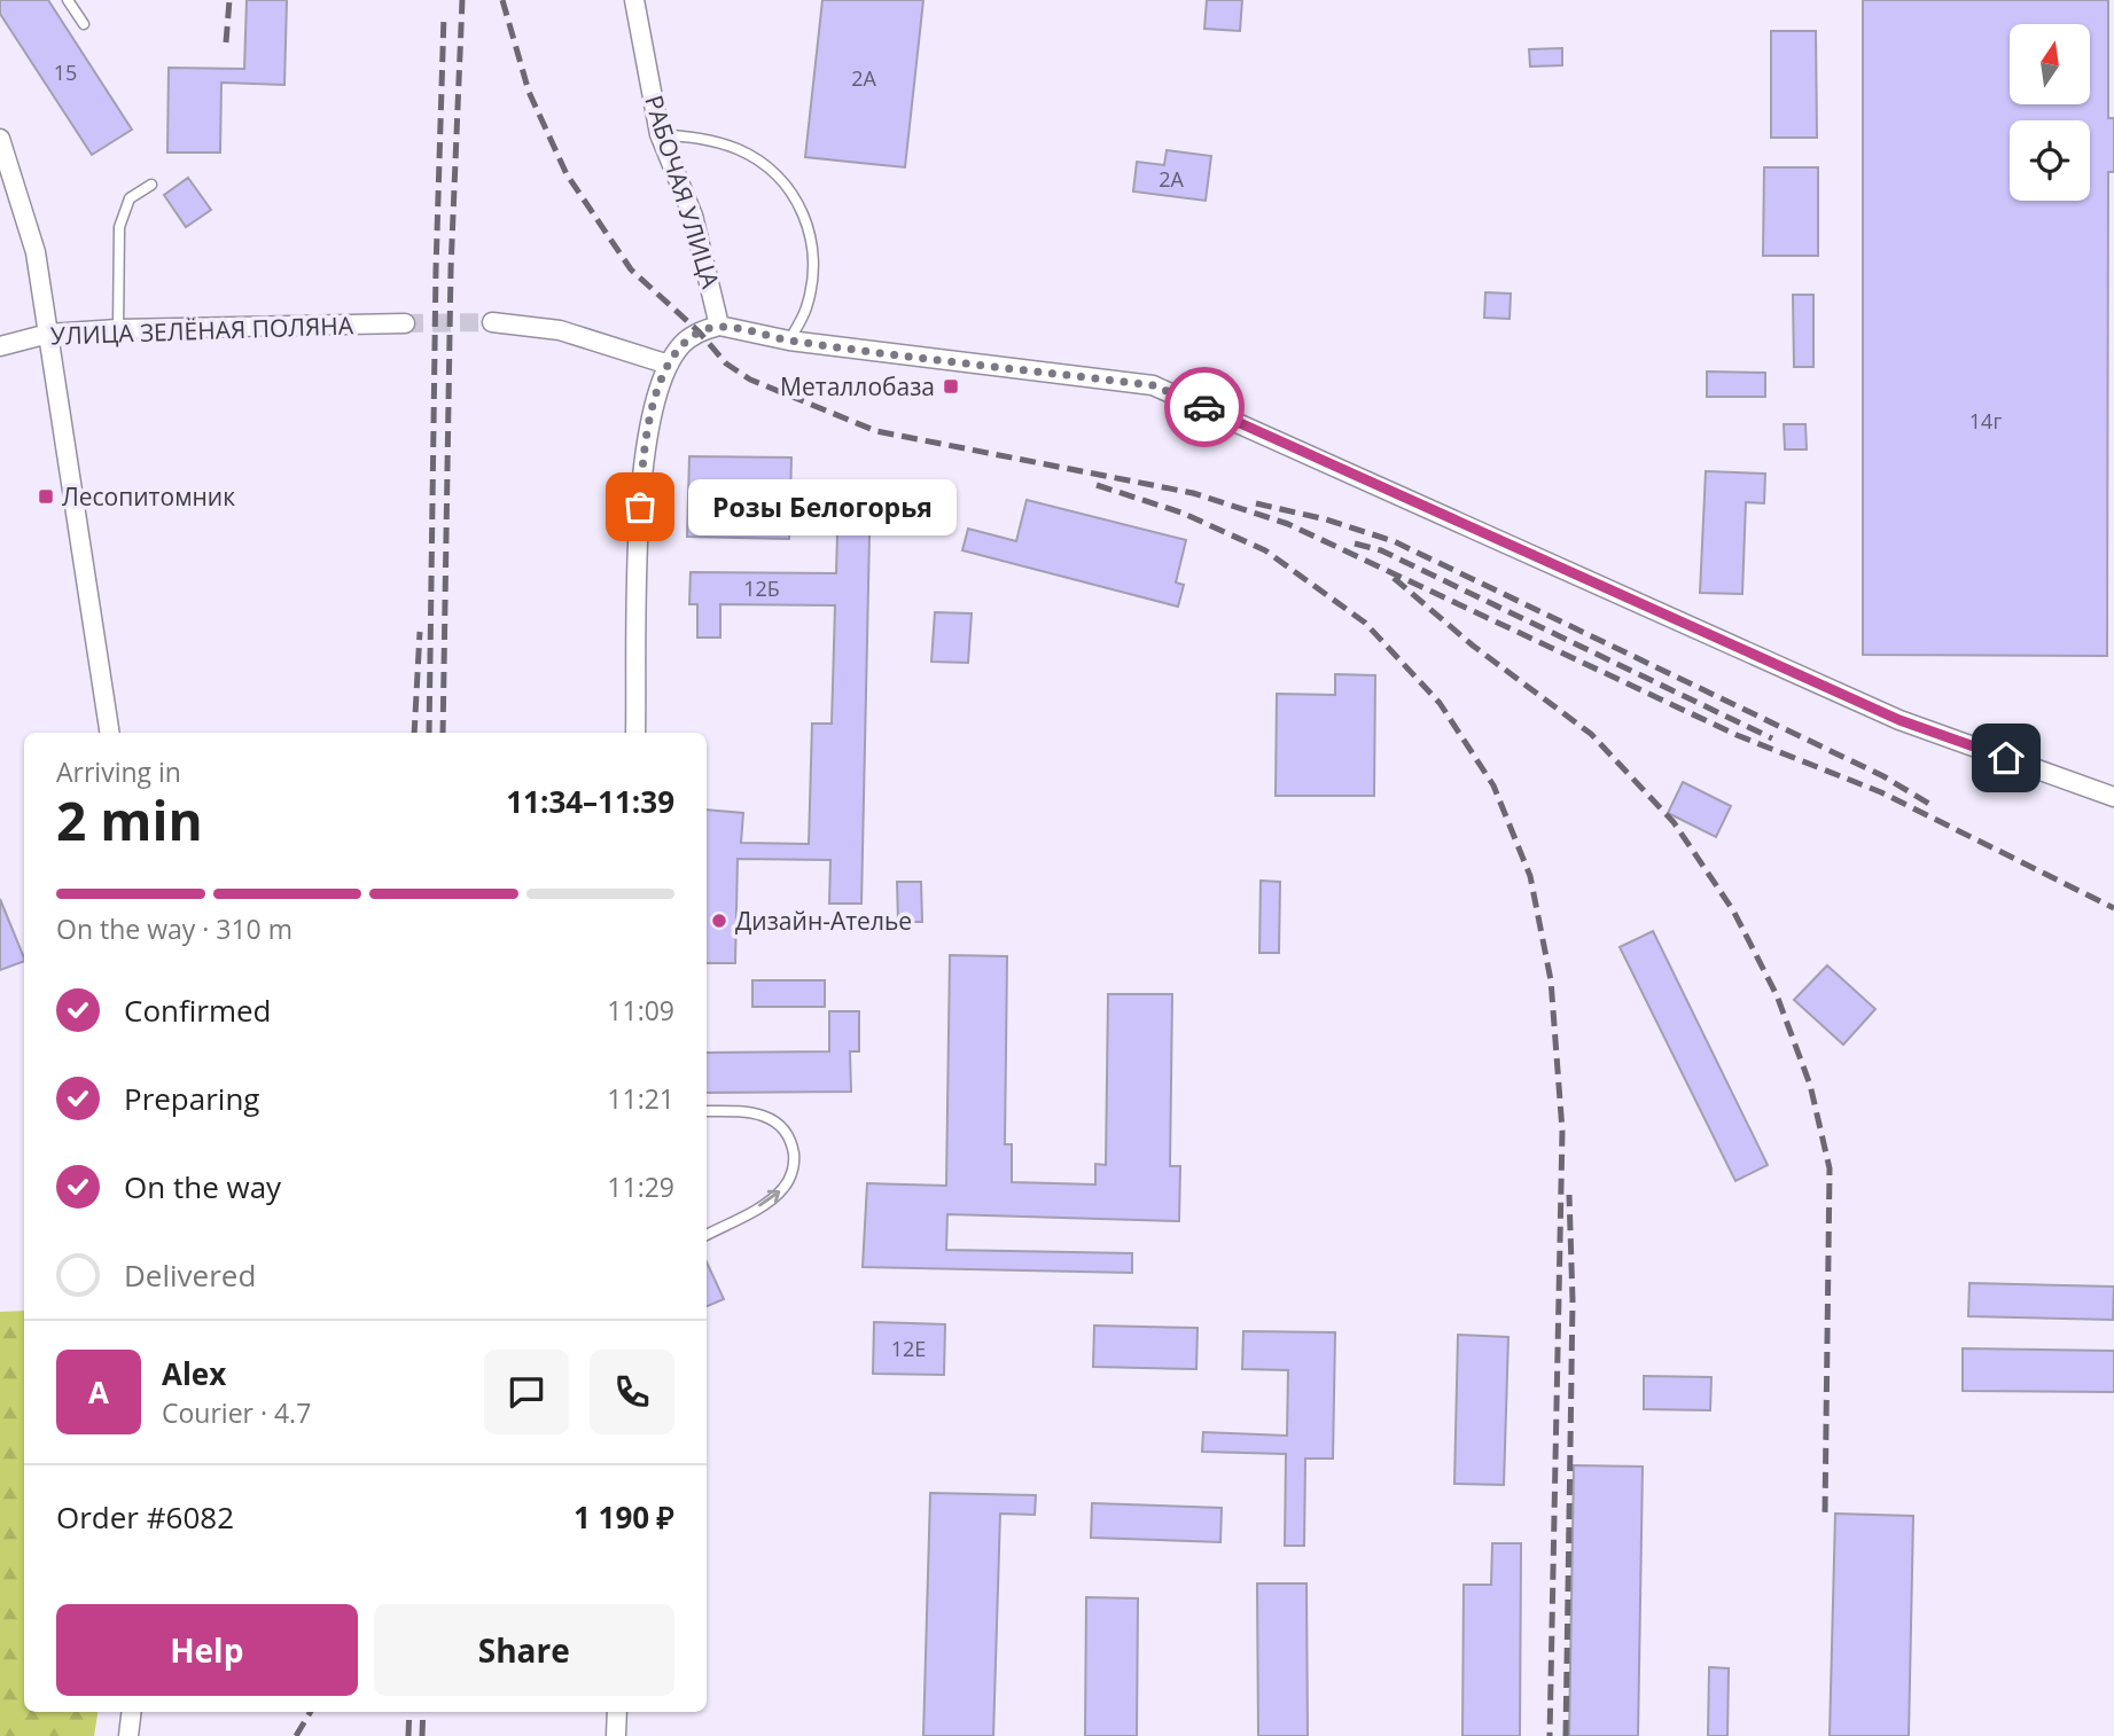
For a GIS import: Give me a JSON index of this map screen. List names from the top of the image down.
{
  "streets": {
    "street": ["РАБОЧАЯ УЛИЦА", "УЛИЦА ЗЕЛЁНАЯ ПОЛЯНА"]
  },
  "places": {
    "transit": ["Металлобаза", "Лесопитомник"],
    "other": ["Розы Белогорья", "Дизайн-Ателье"]
  },
  "house_numbers": [
    "15",
    "2А",
    "2А",
    "14г",
    "12Б",
    "12Е"
  ],
  "north": "top",
  "page": {
    "bubble": "Розы Белогорья",
    "heading": ["2 min", "Arriving in", "11:34–11:39"],
    "panel": [
      "Alex",
      "Courier · 4.7",
      "Order #6082",
      "1 190 ₽"
    ],
    "bar": "On the way · 310 m",
    "list": [
      ["Confirmed", "11:09"],
      ["Preparing", "11:21"],
      ["On the way", "11:29"],
      "Delivered"
    ],
    "round": "A",
    "buttons": ["Help", "Share"]
  }
}
